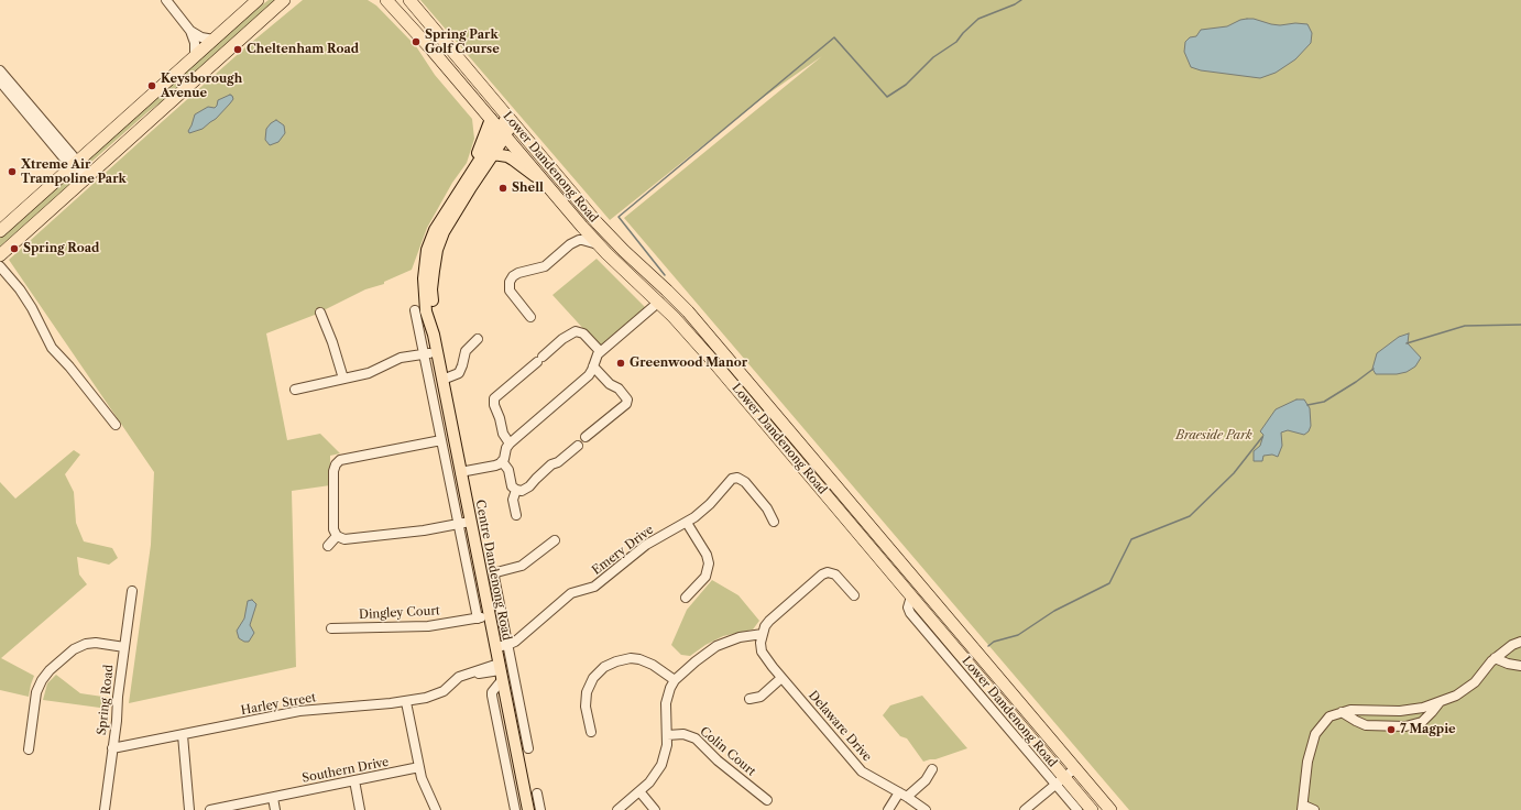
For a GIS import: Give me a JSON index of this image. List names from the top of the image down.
{
  "streets": {
    "highway": ["Lower Dandenong Road"],
    "main road": ["Centre Dandenong Road"],
    "street": [
      "Emery Drive",
      "Dingley Court",
      "Spring Road",
      "Harley Street",
      "Delaware Drive",
      "Colin Court",
      "Southern Drive"
    ]
  },
  "crossings": [
    ["Lower Dandenong Road", "Centre Dandenong Road"],
    ["Emery Drive", "Centre Dandenong Road"],
    ["Centre Dandenong Road", "Dingley Court"],
    ["Centre Dandenong Road", "Harley Street"],
    ["Spring Road", "Harley Street"]
  ],
  "parks": ["Braeside Park"],
  "places": [
    "Spring Park Golf Course",
    "Cheltenham Road",
    "Keysborough Avenue",
    "Xtreme Air Trampoline Park",
    "Shell",
    "Spring Road",
    "Greenwood Manor",
    "7 Magpie"
  ]
}
